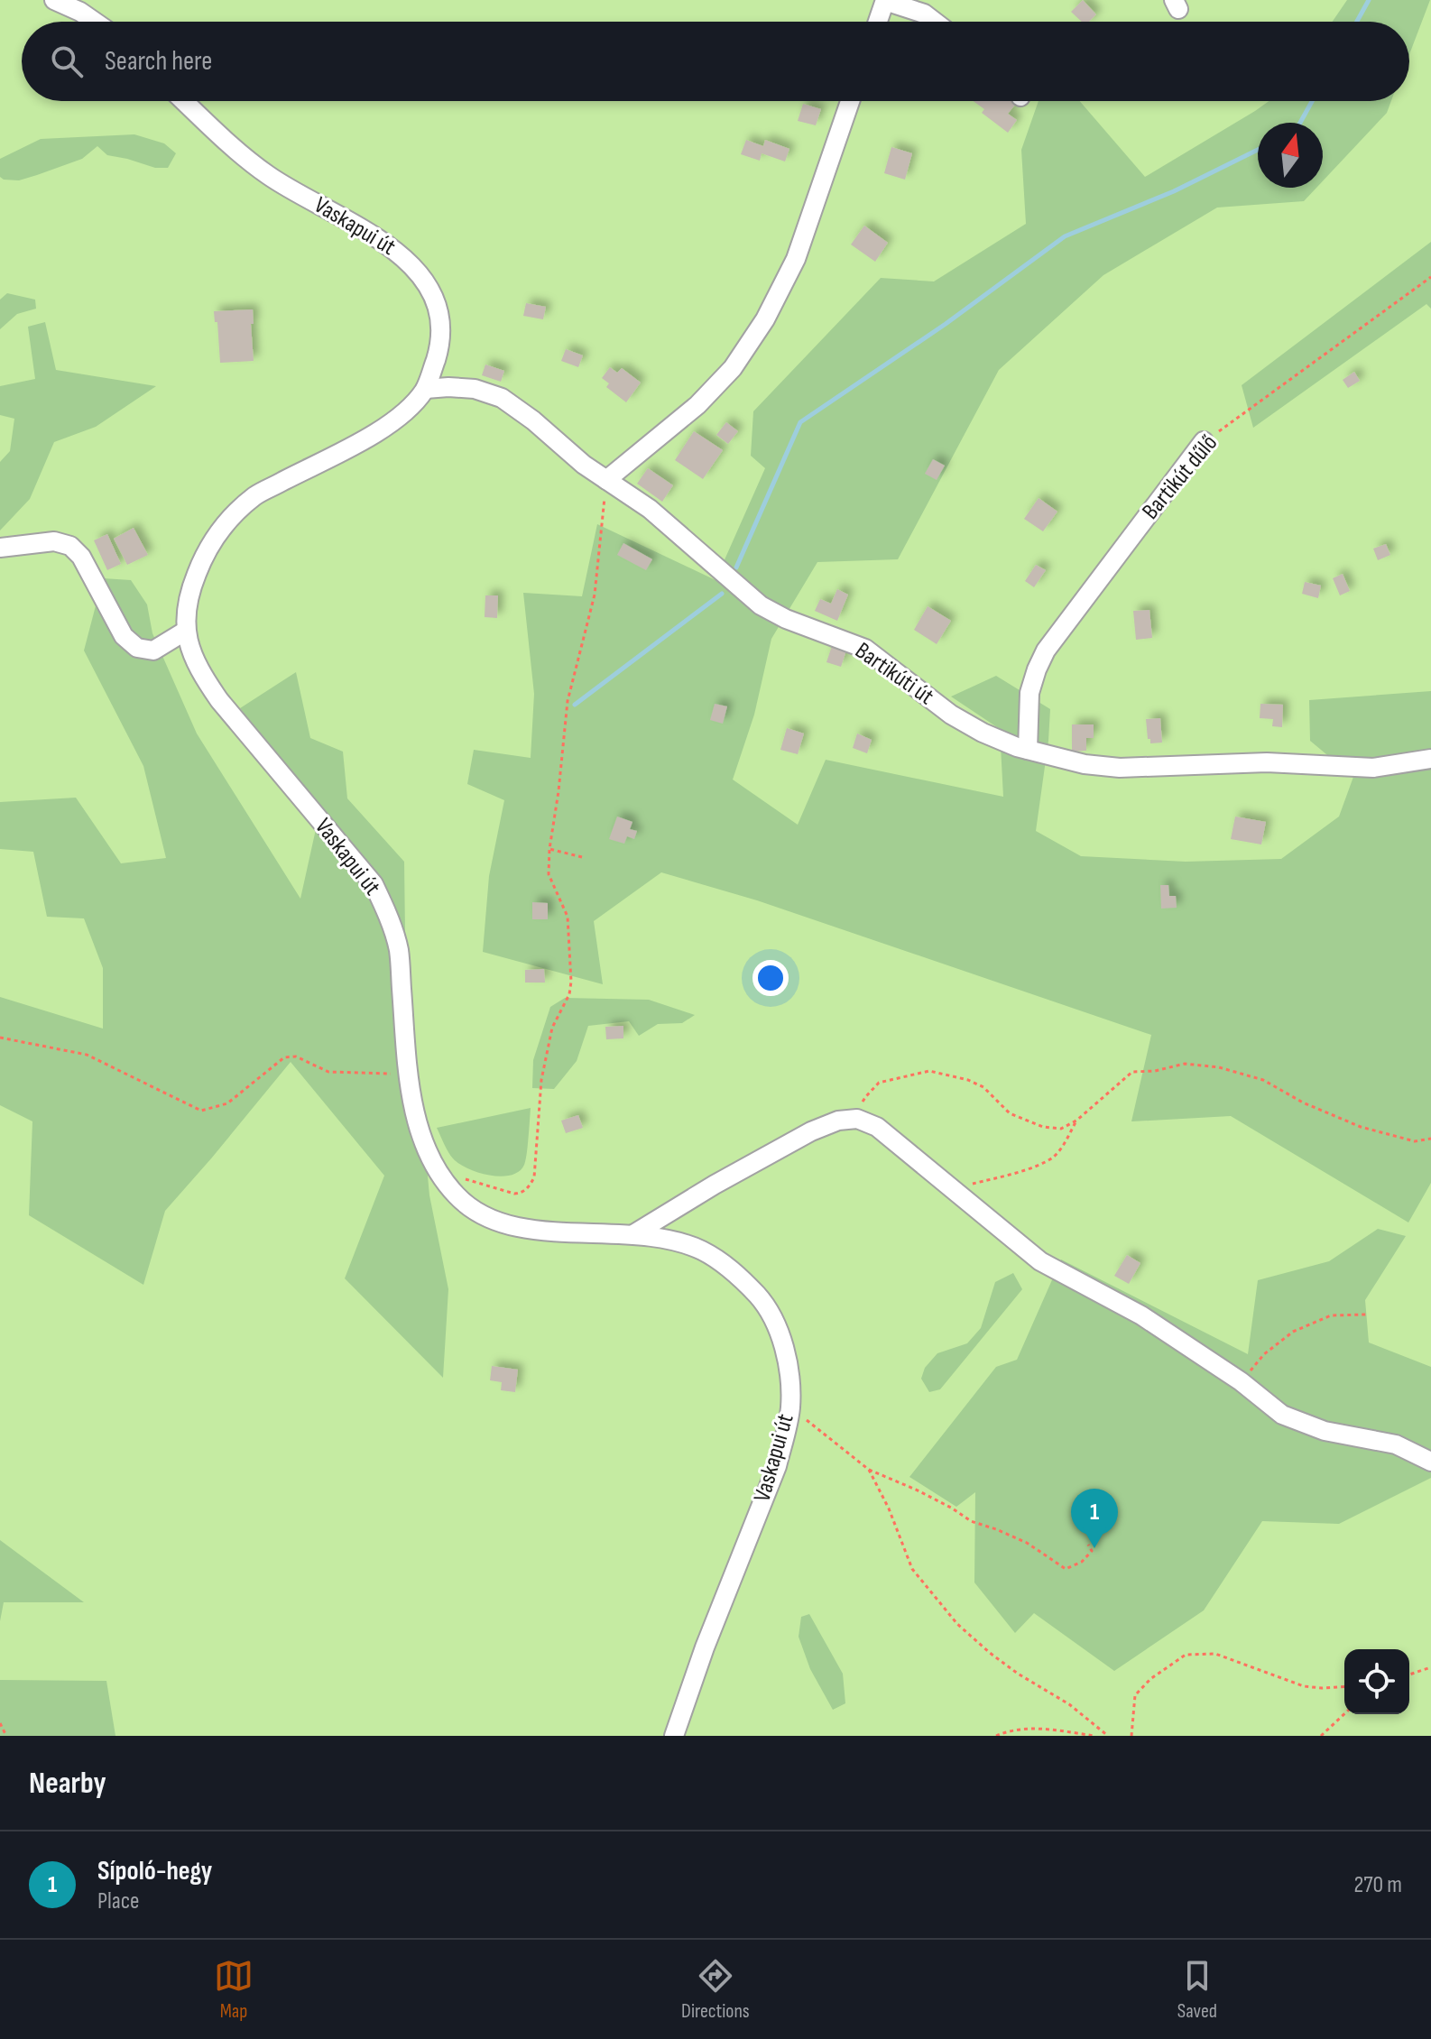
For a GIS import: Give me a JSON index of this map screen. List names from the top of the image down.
{
  "streets": {
    "street": ["Vaskapui út", "Bartikút dűlő", "Bartikúti út"]
  },
  "crossings": [
    ["Vaskapui út", "Bartikúti út"],
    ["Bartikút dűlő", "Bartikúti út"]
  ],
  "north": "top",
  "page": {
    "search": "Search here",
    "pins": "1",
    "heading": "Nearby",
    "list": [
      {
        "mark": "1",
        "name": "Sípoló-hegy",
        "note": "Place",
        "value": "270 m"
      }
    ],
    "nav": ["Map", "Directions", "Saved"]
  }
}
